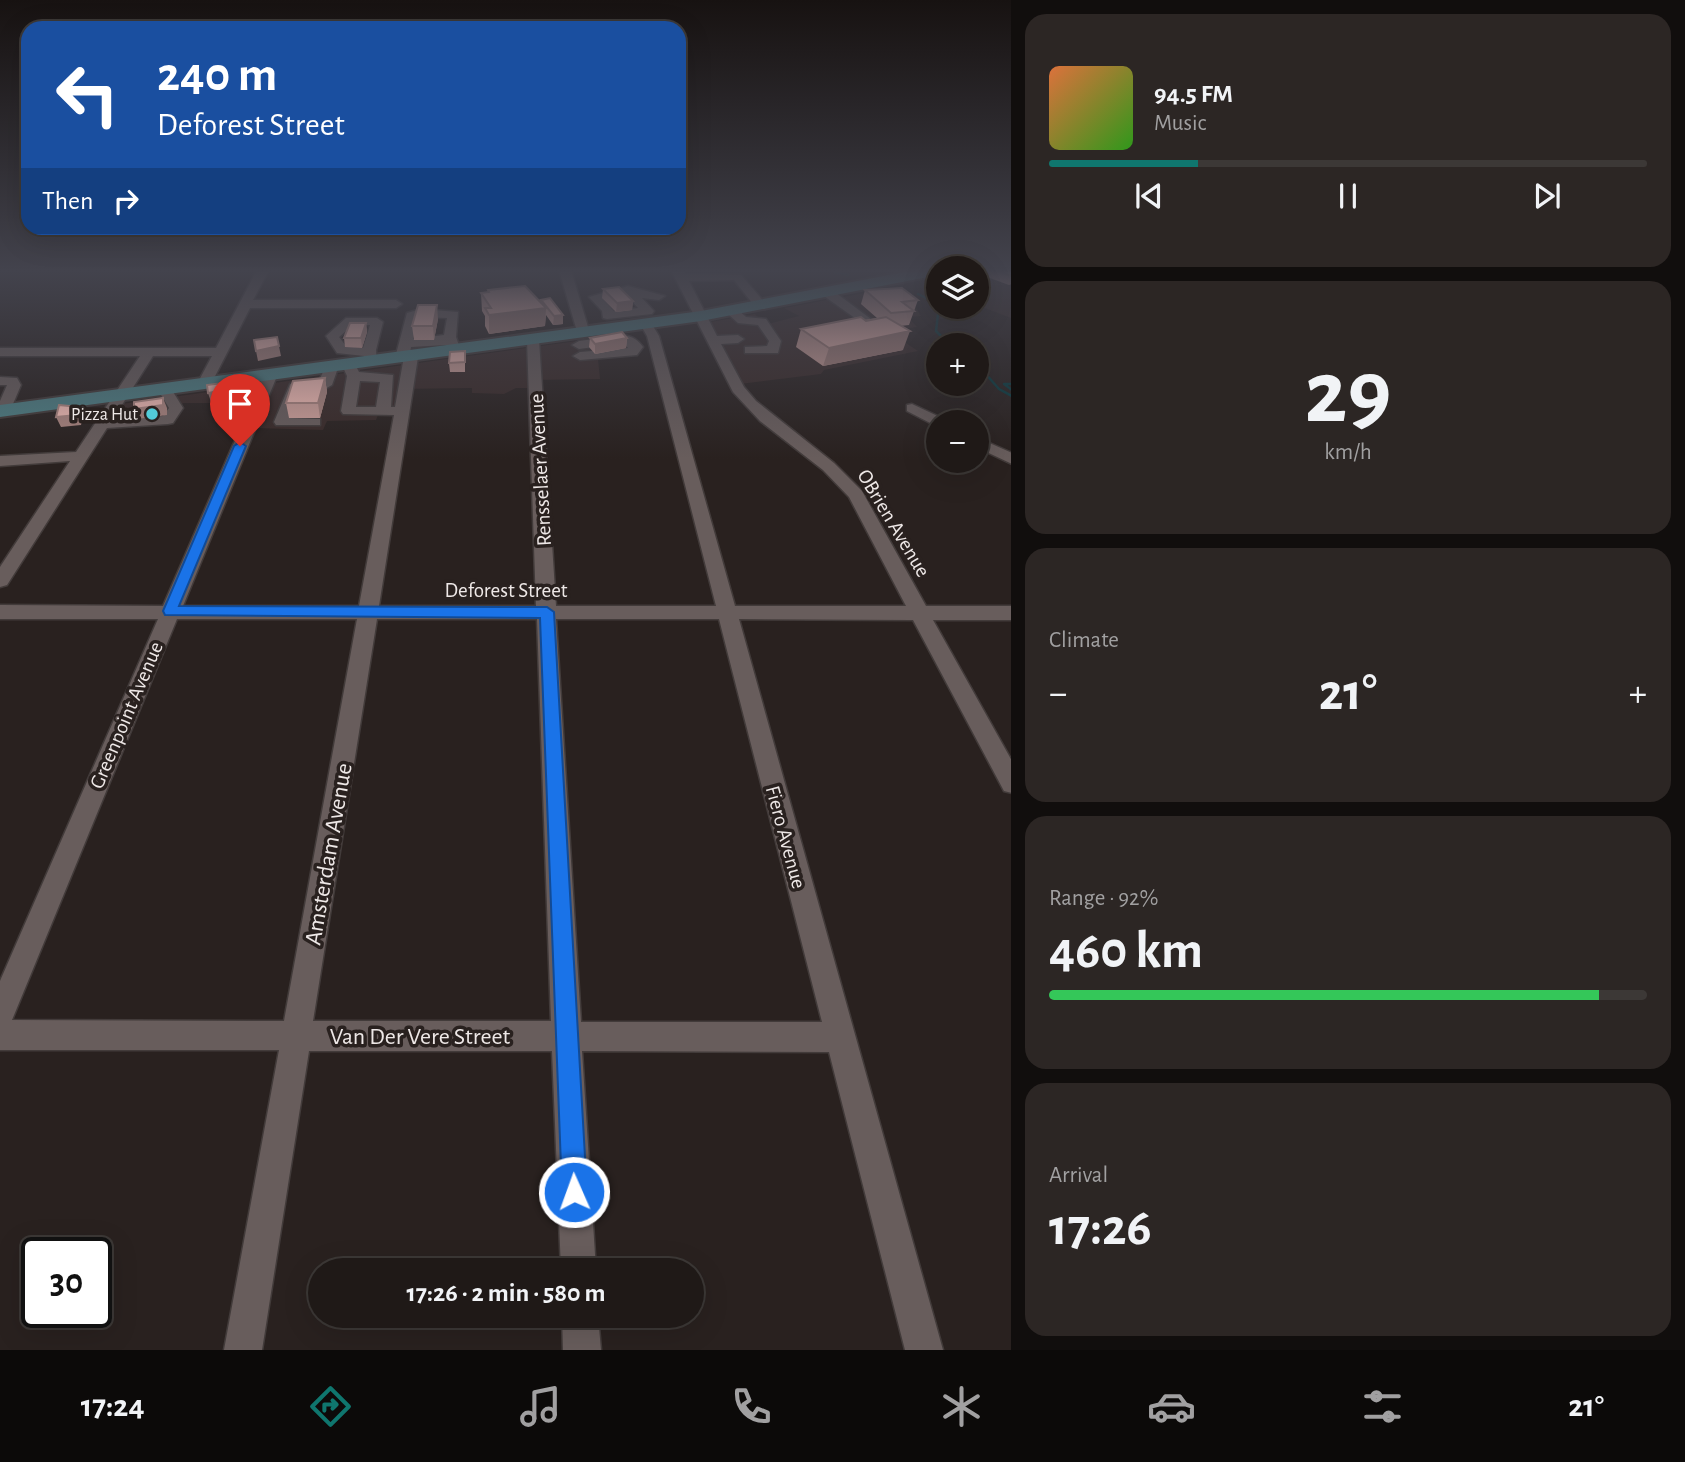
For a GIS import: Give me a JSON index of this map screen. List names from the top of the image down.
{
  "streets": {
    "street": [
      "Rensselaer Avenue",
      "OBrien Avenue",
      "Deforest Street",
      "Greenpoint Avenue",
      "Fiero Avenue",
      "Amsterdam Avenue",
      "Van Der Vere Street"
    ]
  },
  "crossings": [
    ["Rensselaer Avenue", "Deforest Street"],
    ["Rensselaer Avenue", "Van Der Vere Street"],
    ["OBrien Avenue", "Deforest Street"],
    ["Deforest Street", "Greenpoint Avenue"],
    ["Deforest Street", "Fiero Avenue"],
    ["Deforest Street", "Amsterdam Avenue"],
    ["Fiero Avenue", "Van Der Vere Street"],
    ["Amsterdam Avenue", "Van Der Vere Street"]
  ],
  "places": ["Pizza Hut"],
  "page": {
    "turn": ["240 m", "Deforest Street"],
    "song": ["94.5 FM", "Music"],
    "then": "Then",
    "map_buttons": ["+", "−"],
    "tile": [
      ["29", "km/h"],
      "Climate",
      ["Range · 92%", "460 km"],
      ["Arrival", "17:26"]
    ],
    "heat": ["−", "21°", "+"],
    "limit": "30",
    "trip": "17:26 · 2 min · 580 m",
    "tabs": ["17:24", "21°"]
  }
}
